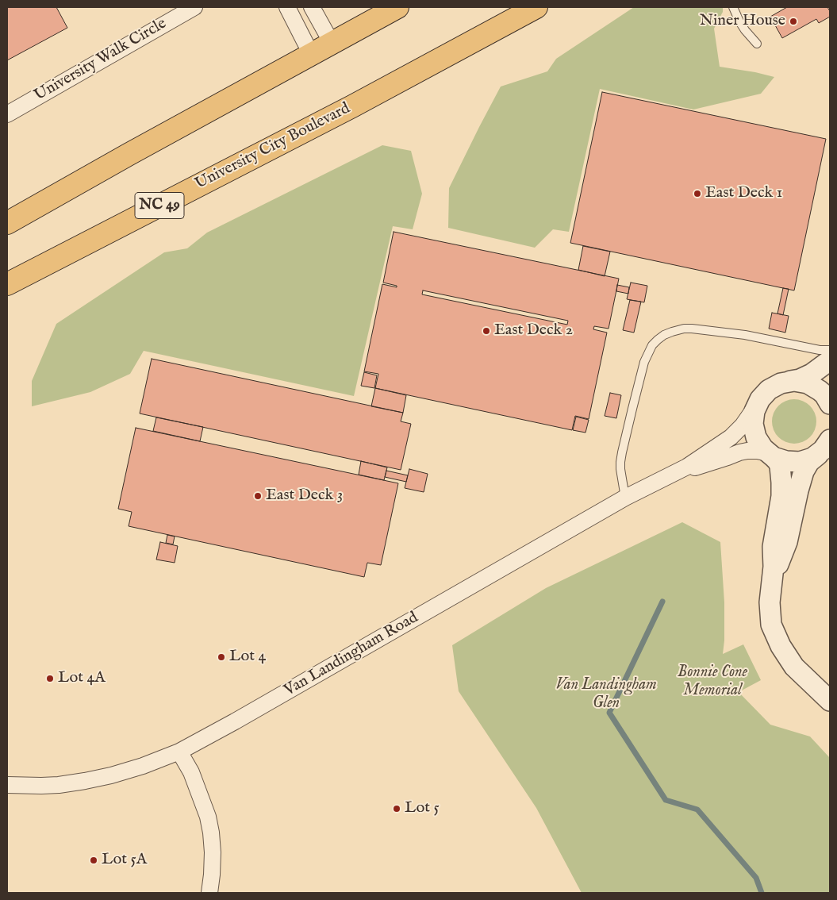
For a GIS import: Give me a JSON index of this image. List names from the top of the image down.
{
  "streets": {
    "main road": ["University City Boulevard", "NC 49"],
    "street": ["University Walk Circle", "Van Landingham Road"]
  },
  "parks": ["Bonnie Cone Memorial", "Van Landingham Glen"],
  "places": [
    "Niner House",
    "East Deck 1",
    "East Deck 2",
    "East Deck 3",
    "Lot 4",
    "Lot 4A",
    "Lot 5",
    "Lot 5A"
  ]
}
